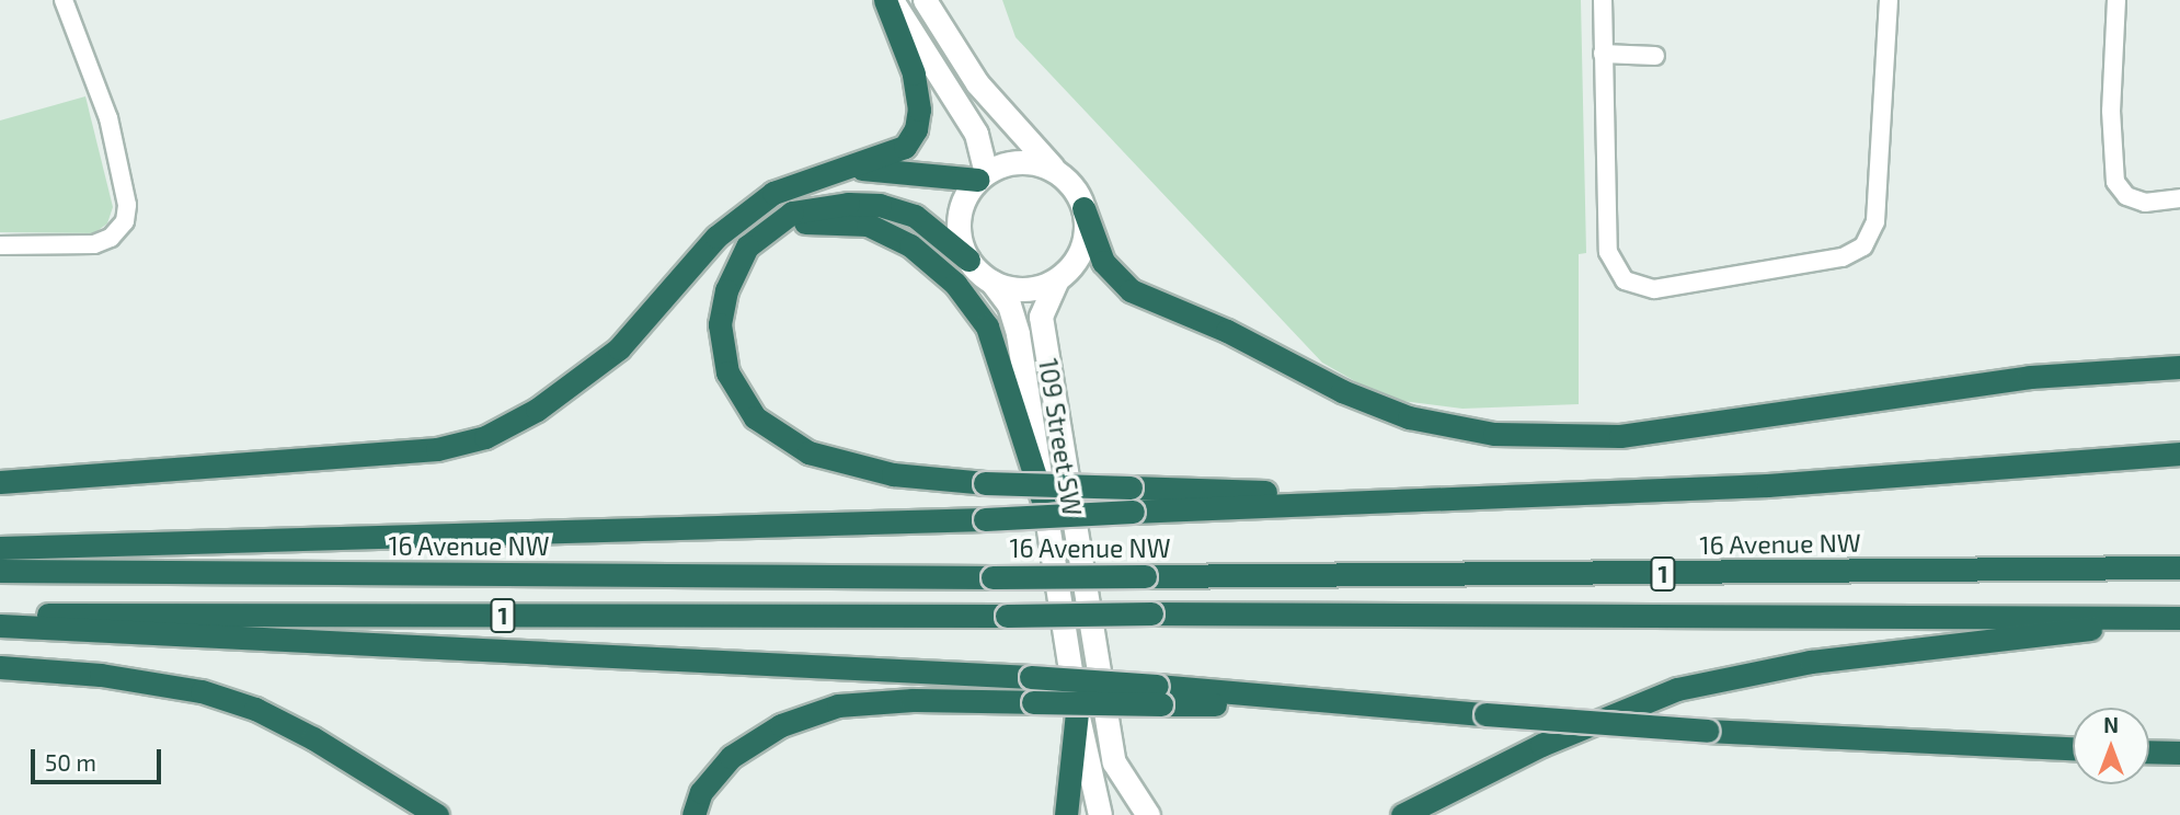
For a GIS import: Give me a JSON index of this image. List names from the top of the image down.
{
  "streets": {
    "highway": ["16 Avenue NW", "1"],
    "street": ["109 Street SW"]
  },
  "scale_bar": "50 m",
  "north": "top"
}
